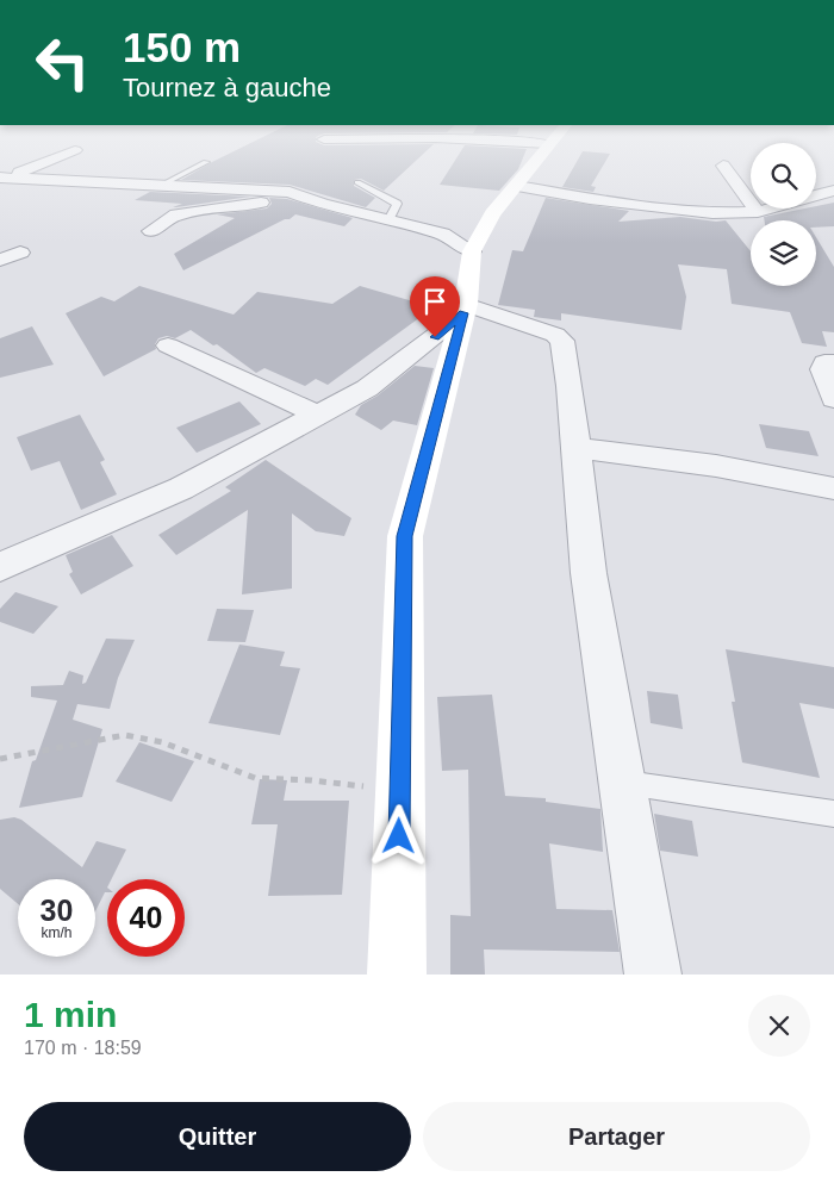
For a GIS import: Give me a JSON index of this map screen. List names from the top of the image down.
{
  "page": {
    "turn": ["150 m", "Tournez à gauche"],
    "speed": "30 km/h",
    "limit": "40",
    "heading": ["1 min", "170 m · 18:59"],
    "buttons": ["Quitter", "Partager"]
  }
}
